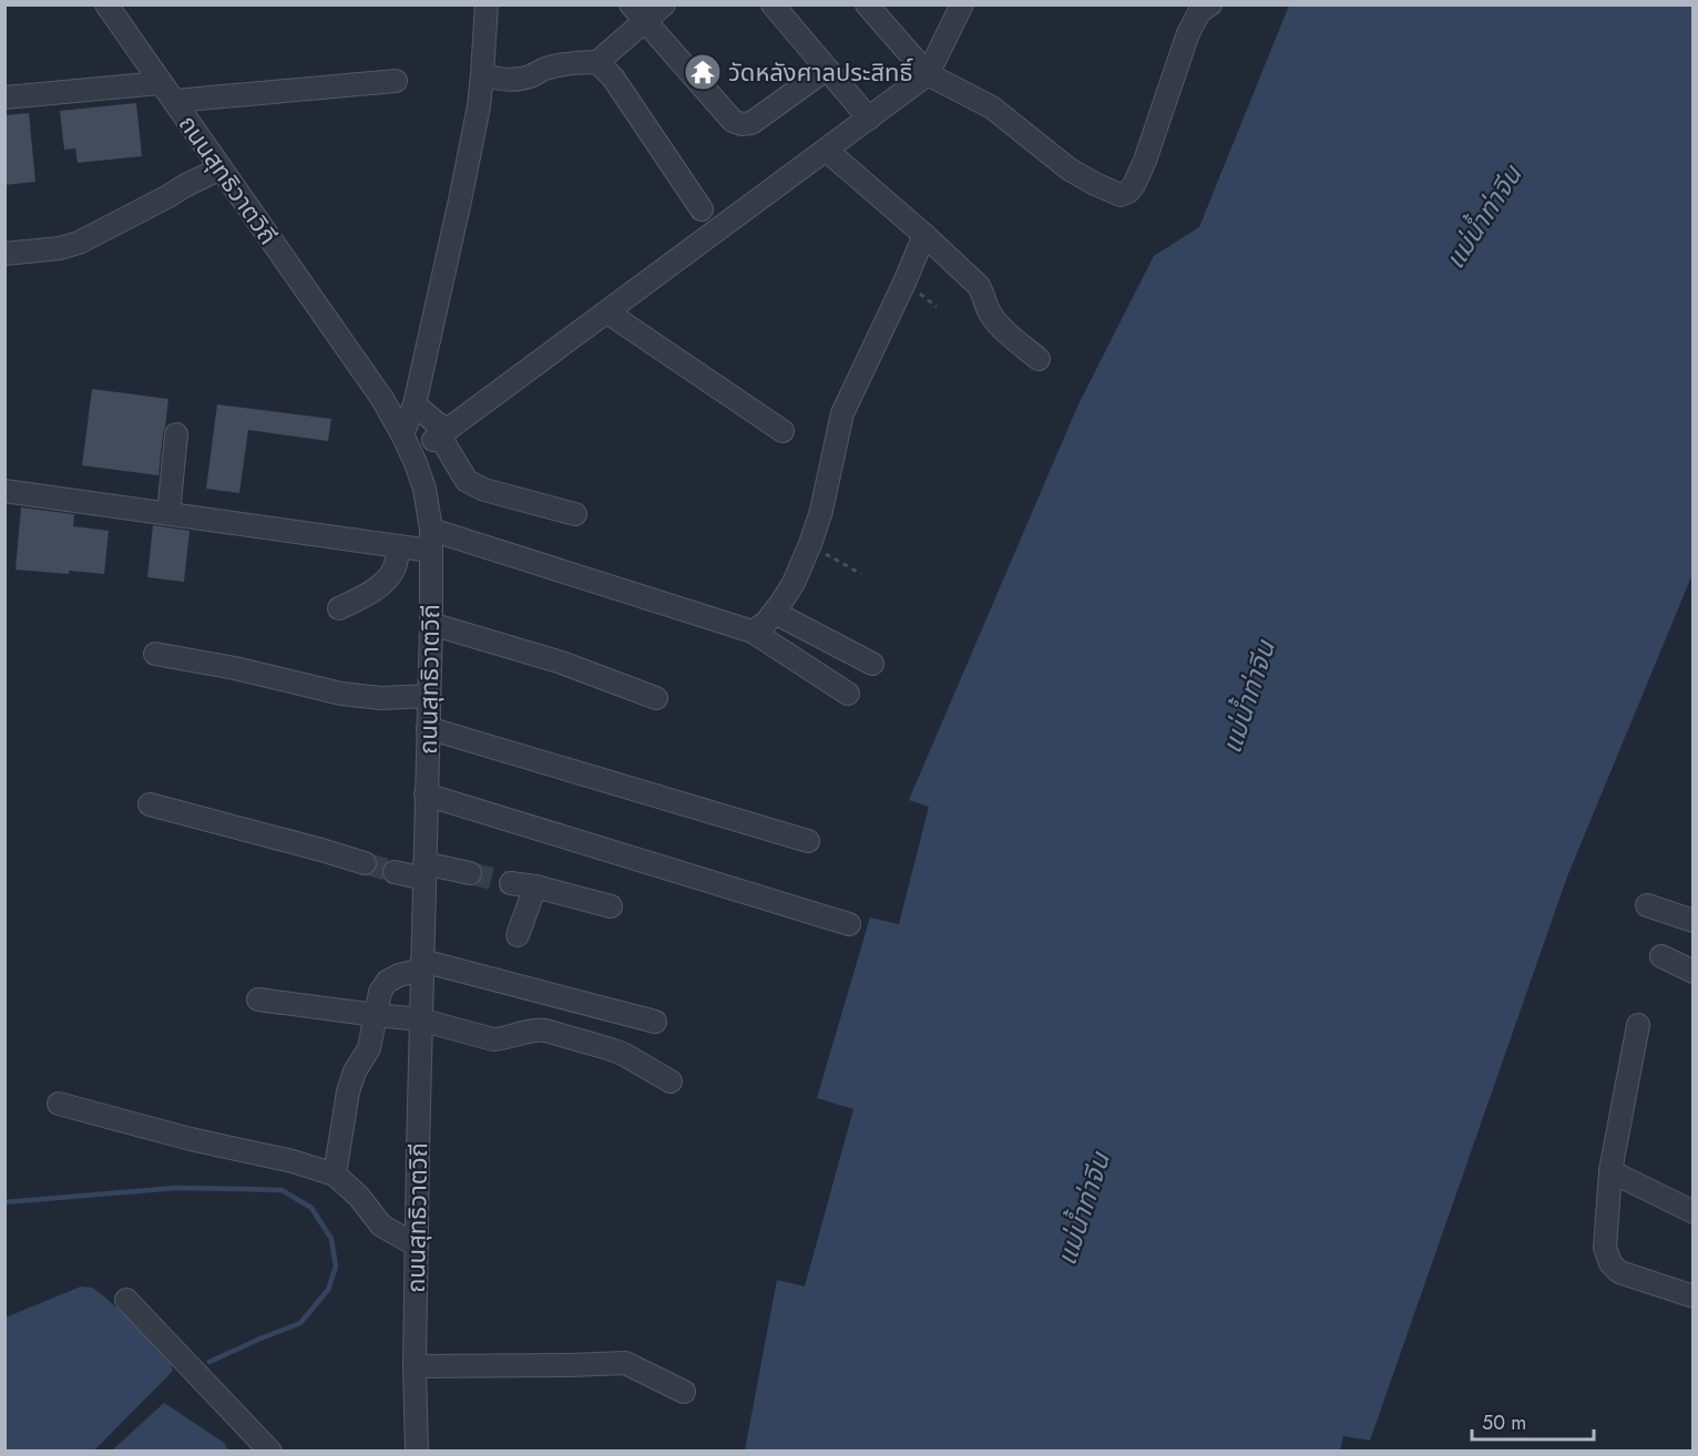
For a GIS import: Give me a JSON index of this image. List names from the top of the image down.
{
  "streets": {
    "street": ["ถนนสุทธิวาตวิถี"]
  },
  "water": ["แม่น้ำท่าจีน"],
  "places": {
    "temple": ["วัดหลังศาลประสิทธิ์"]
  },
  "scale_bar": "50 m"
}
